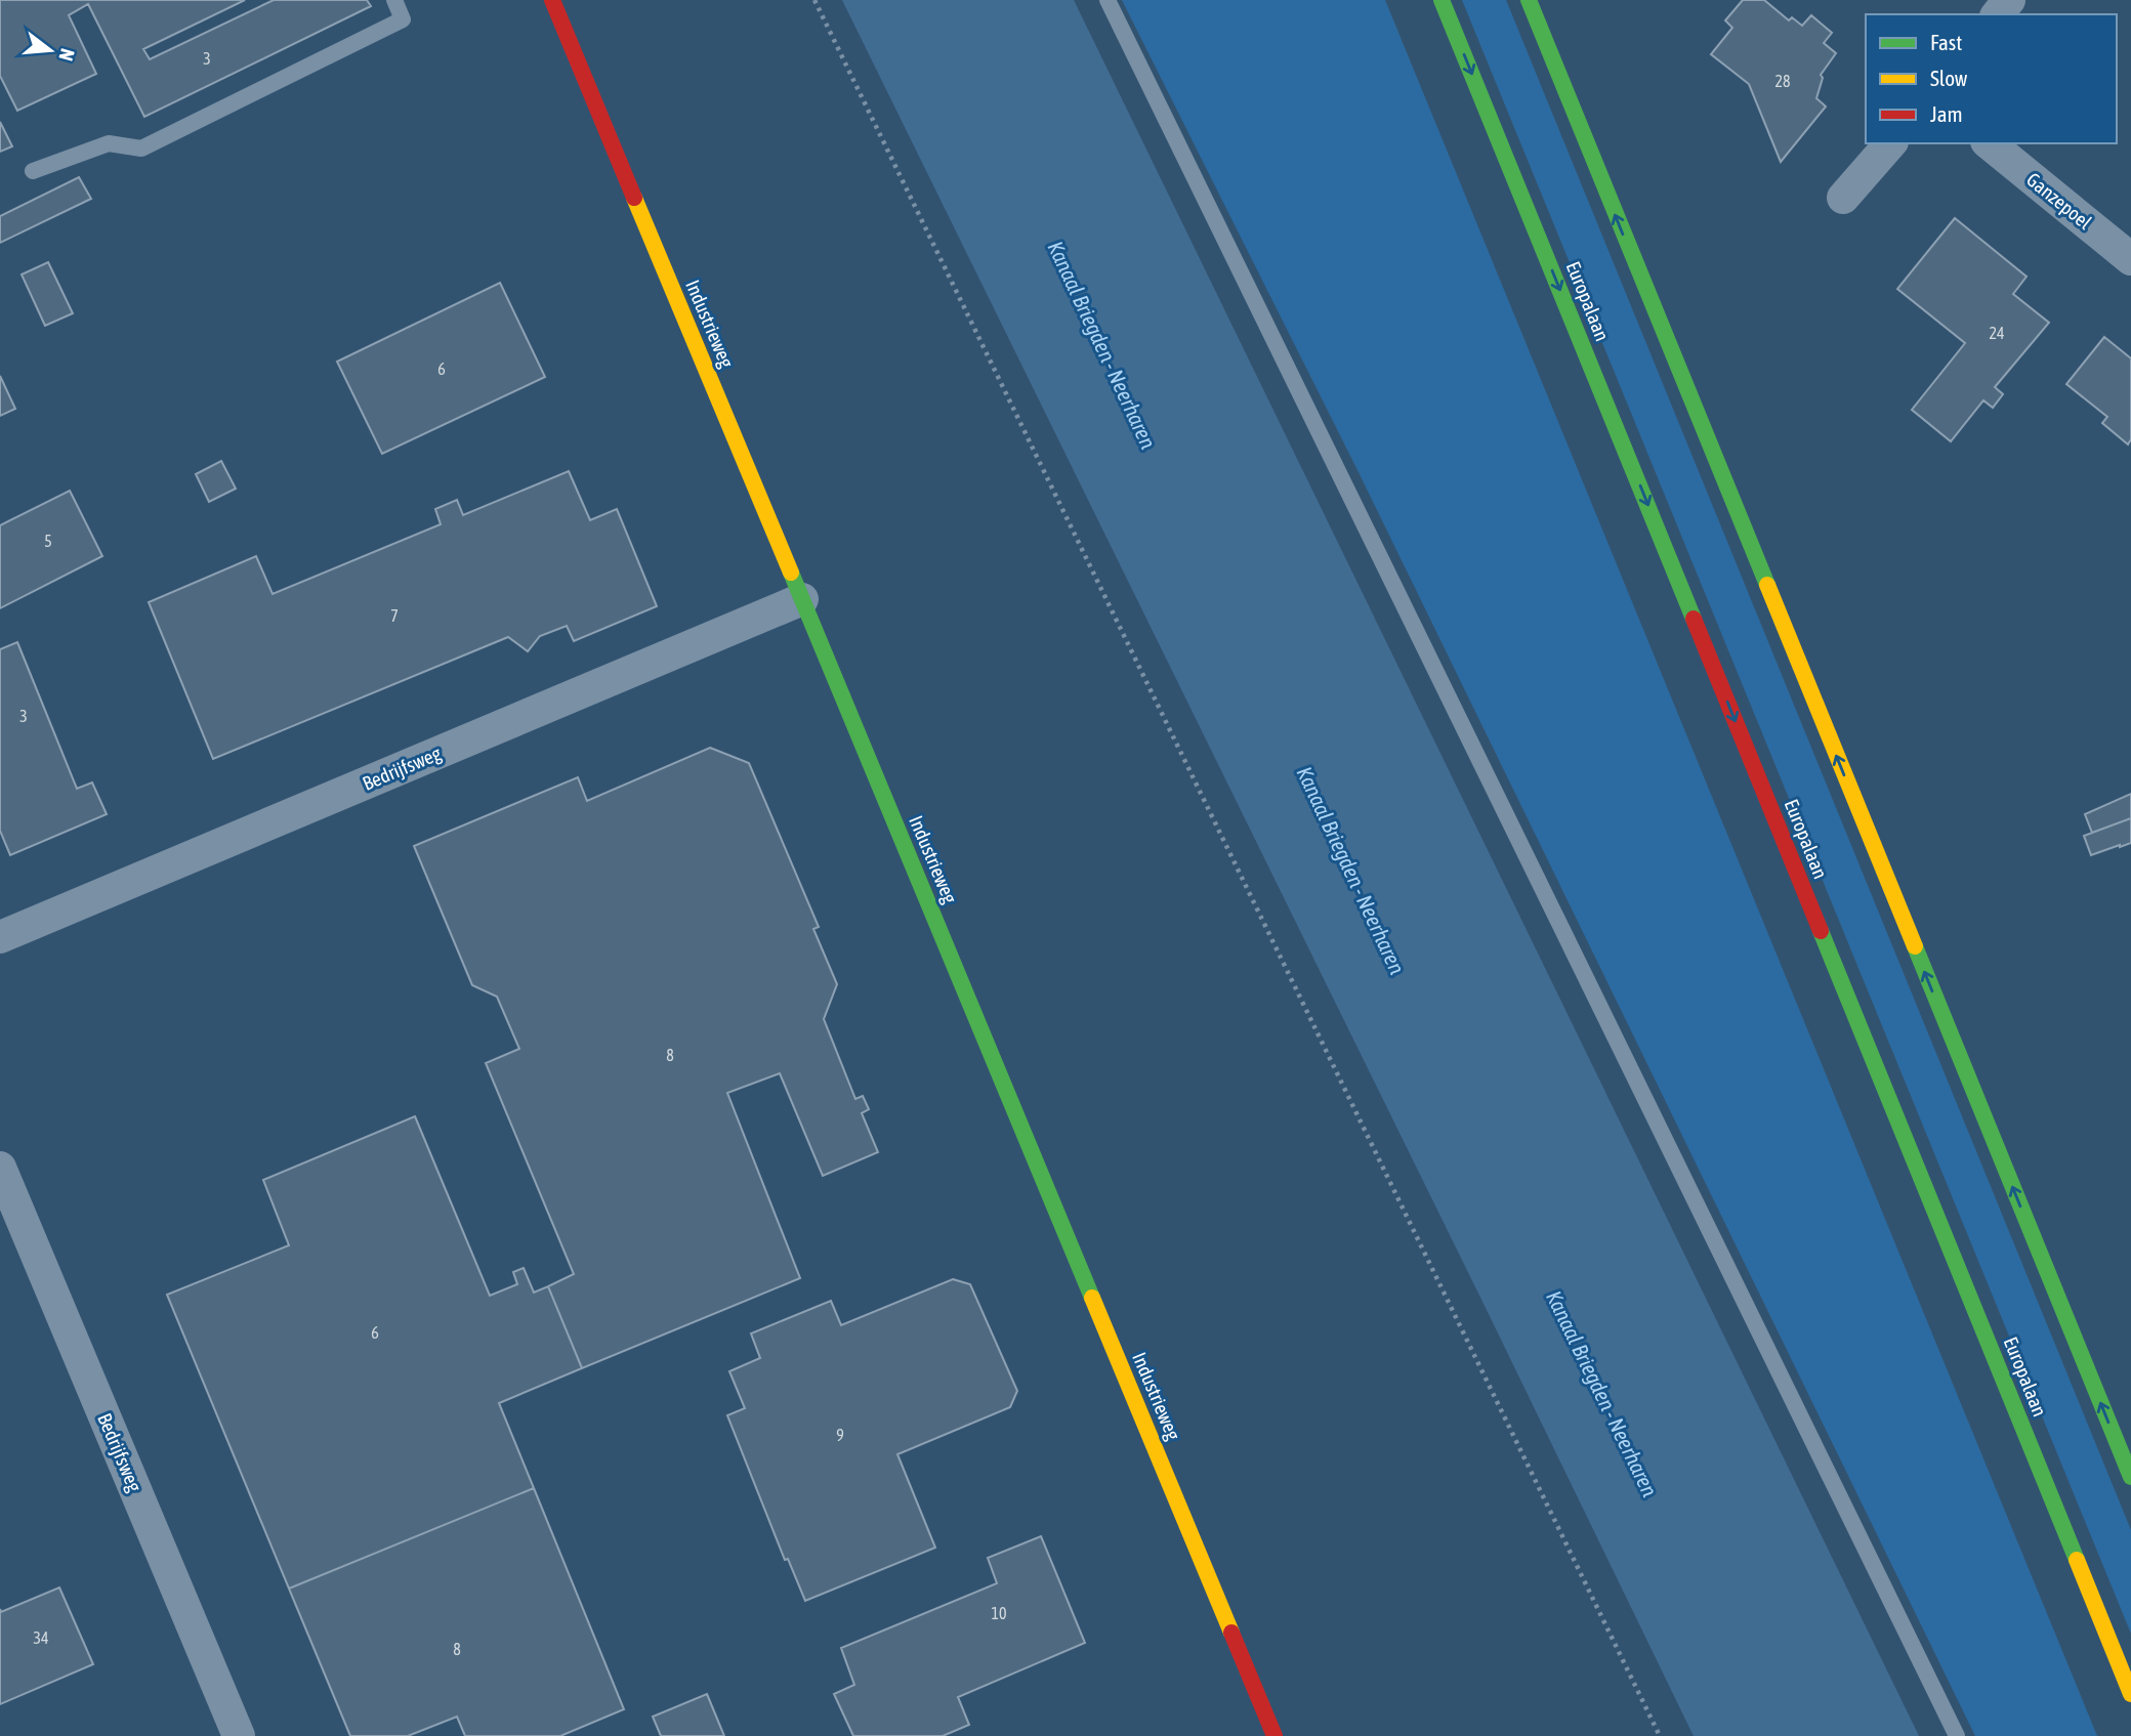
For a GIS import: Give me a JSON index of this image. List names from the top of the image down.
{
  "streets": {
    "main road": ["Europalaan", "Industrieweg"],
    "street": ["Ganzepoel", "Bedrijfsweg"]
  },
  "crossings": [
    ["Industrieweg", "Bedrijfsweg"]
  ],
  "water": ["Kanaal Briegden - Neerharen"],
  "house_numbers": [
    "3",
    "28",
    "24",
    "6",
    "5",
    "7",
    "3",
    "8",
    "6",
    "9",
    "10",
    "34",
    "8"
  ],
  "legend": ["Fast", "Slow", "Jam"],
  "north": "right"
}
